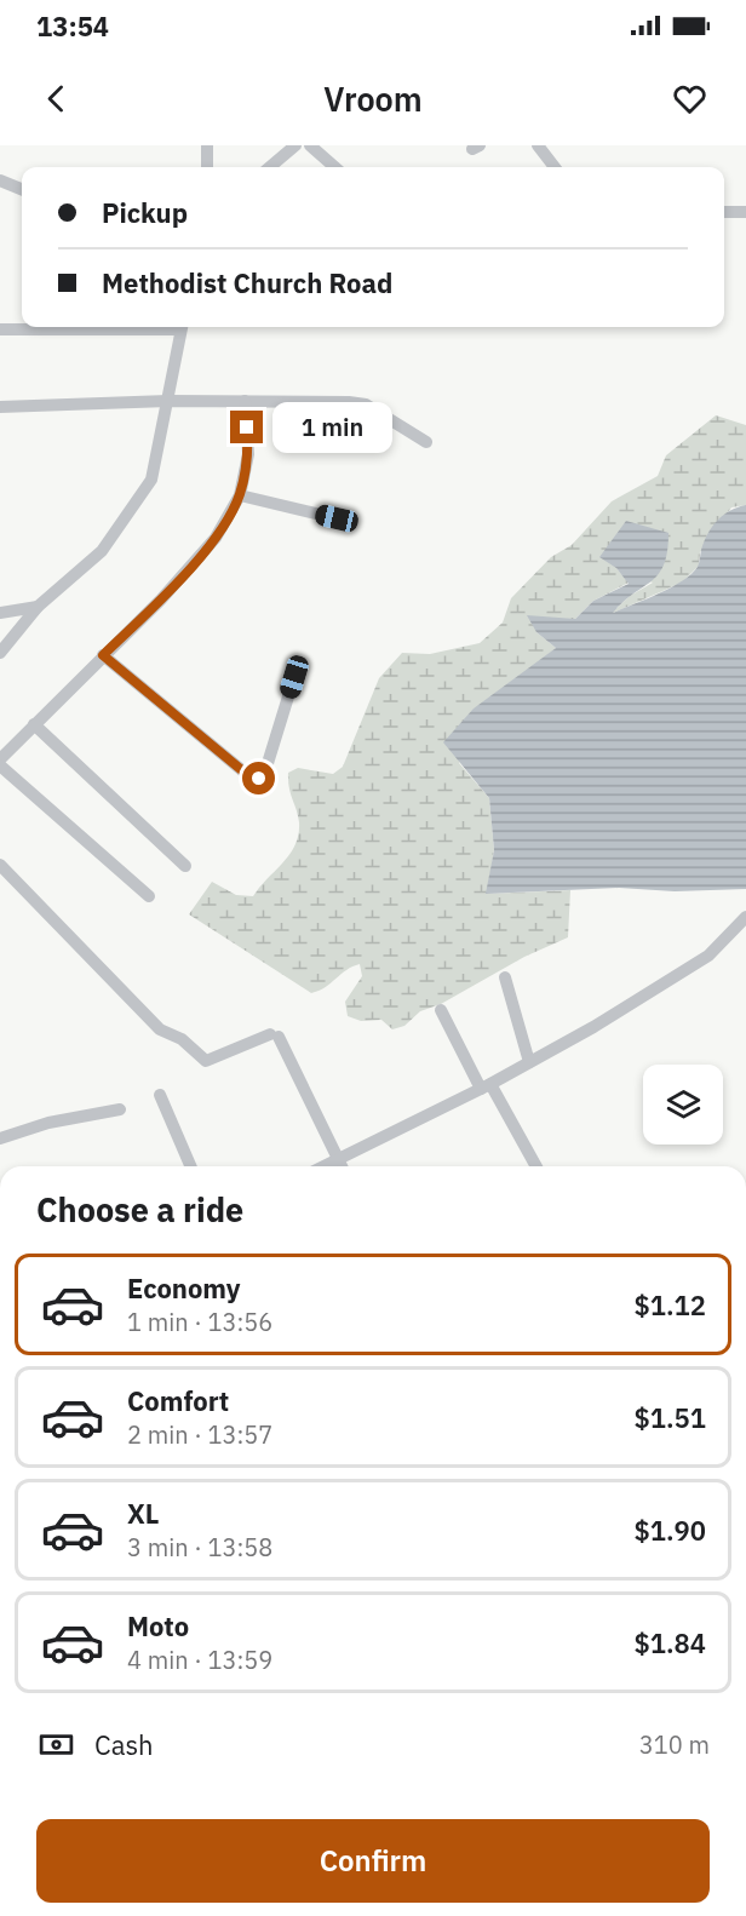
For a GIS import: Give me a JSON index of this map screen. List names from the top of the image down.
{
  "page": {
    "status": "13:54",
    "header": "Vroom",
    "banner": ["Pickup", "Methodist Church Road"],
    "bubble": "1 min",
    "heading": "Choose a ride",
    "list": [
      {
        "name": "Economy",
        "note": "1 min · 13:56",
        "value": "$1.12"
      },
      {
        "name": "Comfort",
        "note": "2 min · 13:57",
        "value": "$1.51"
      },
      {
        "name": "XL",
        "note": "3 min · 13:58",
        "value": "$1.90"
      },
      {
        "name": "Moto",
        "note": "4 min · 13:59",
        "value": "$1.84"
      }
    ],
    "pay": ["Cash", "310 m"],
    "buttons": "Confirm"
  }
}
